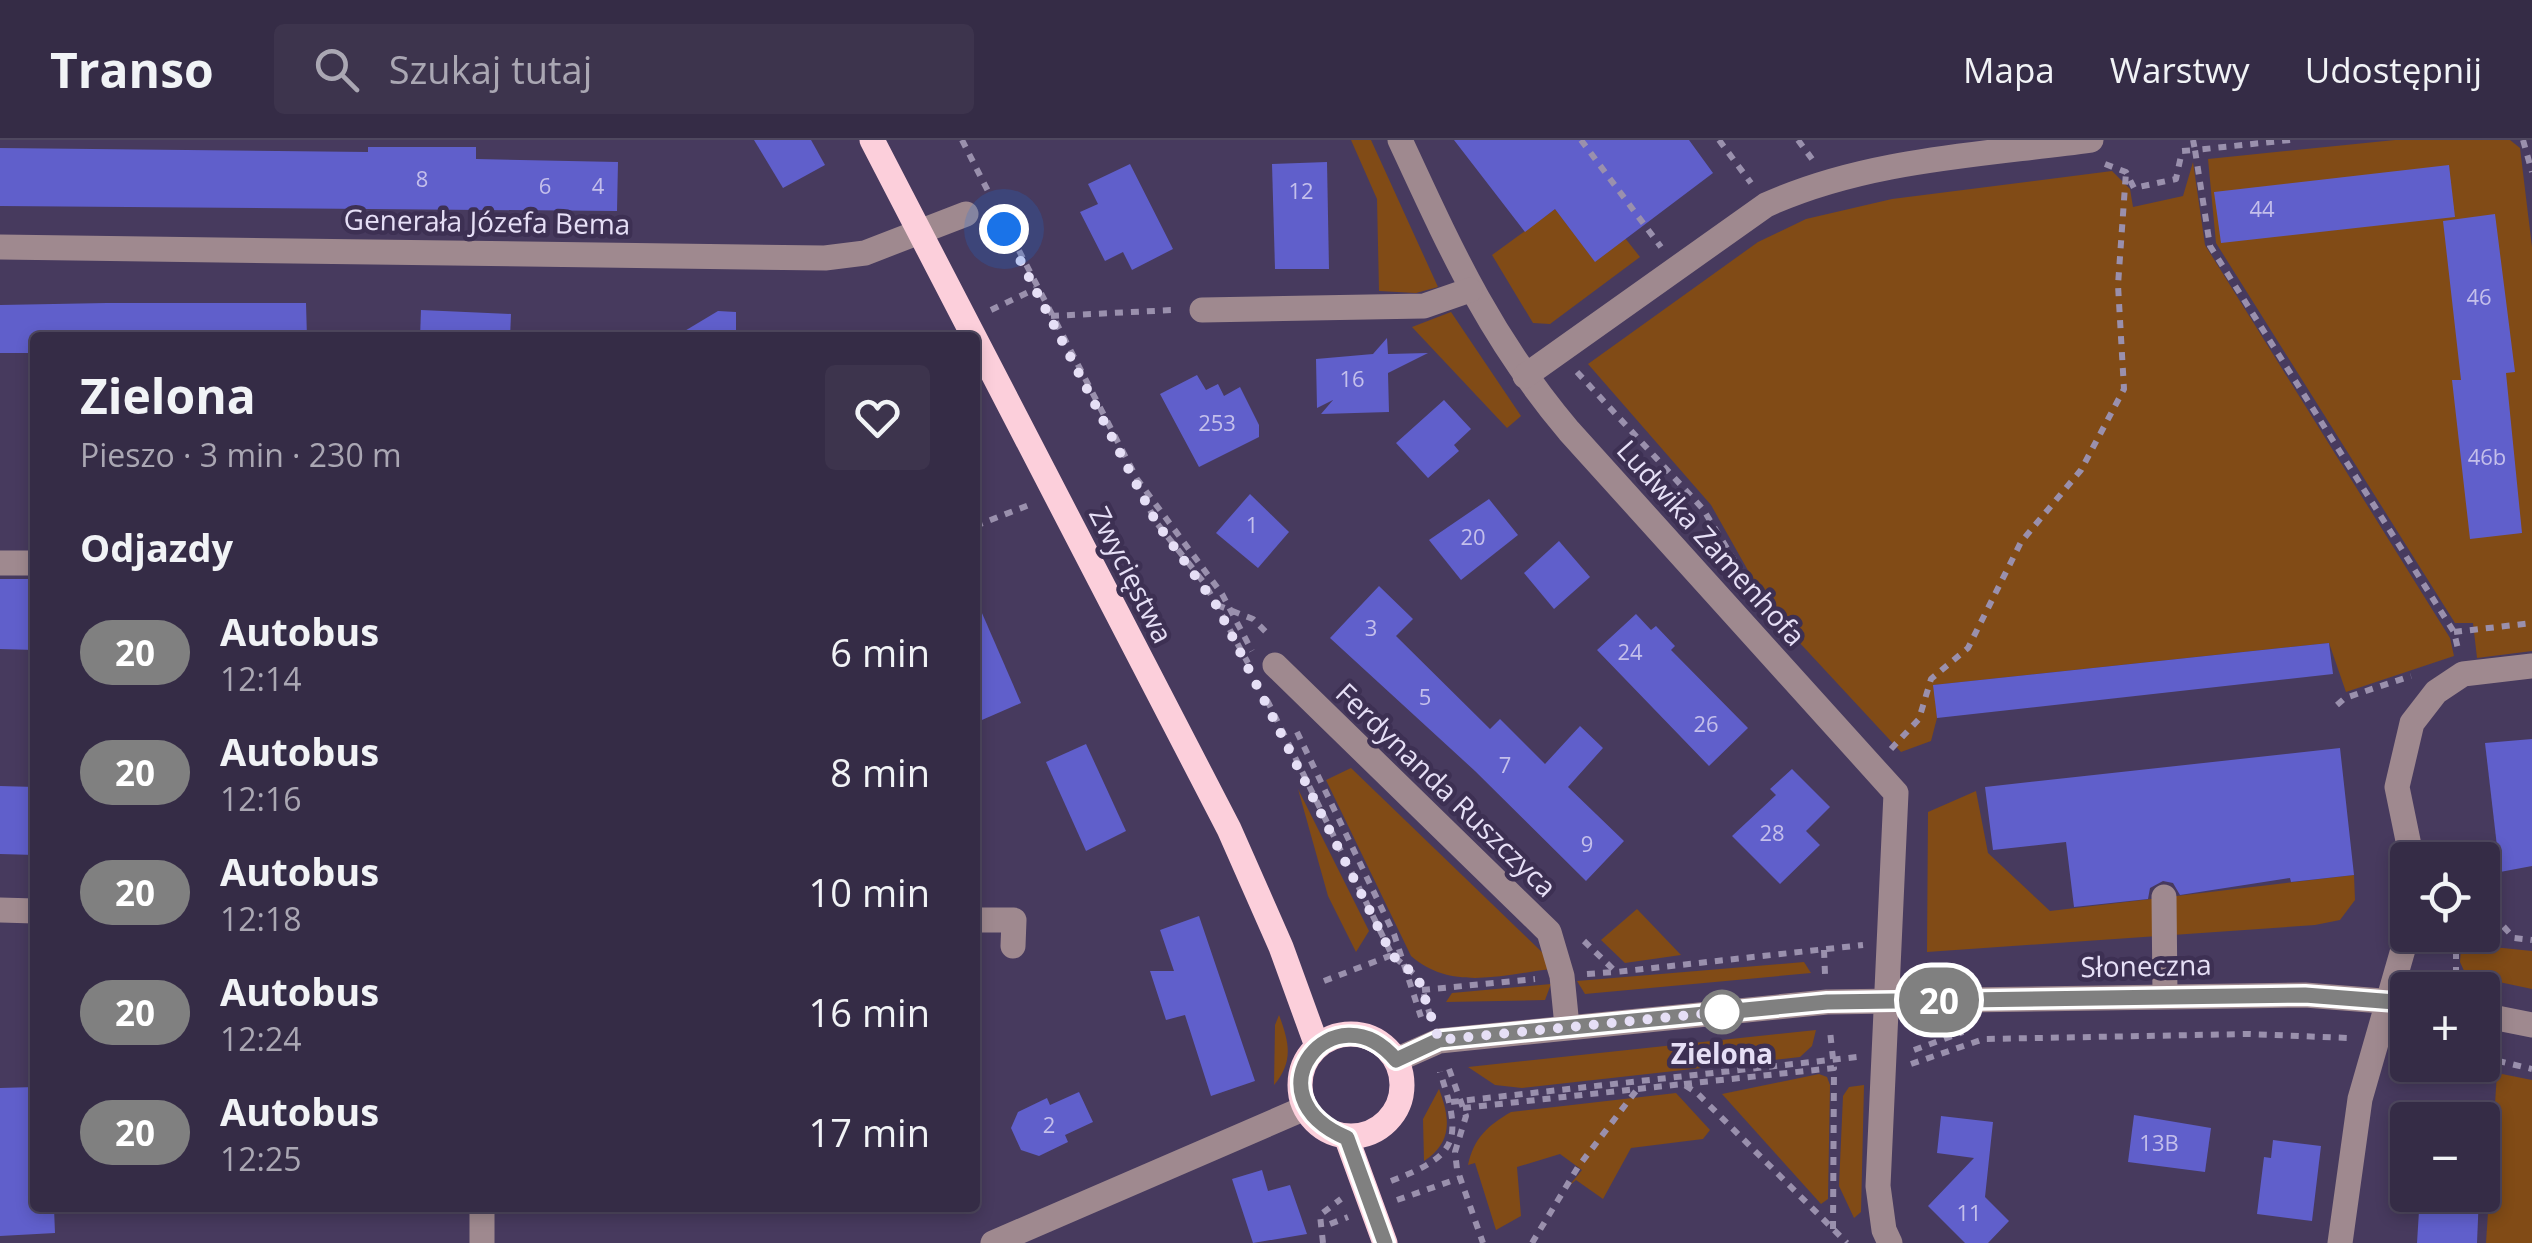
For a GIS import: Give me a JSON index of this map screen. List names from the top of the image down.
{
  "streets": {
    "main road": ["Zwycięstwa"],
    "street": [
      "Generała Józefa Bema",
      "Ludwika Zamenhofa",
      "Ferdynanda Ruszczyca",
      "Słoneczna"
    ]
  },
  "crossings": [
    ["Generała Józefa Bema", "Zwycięstwa"],
    ["Ludwika Zamenhofa", "Słoneczna"]
  ],
  "places": ["Zielona"],
  "lines": ["bus line 20"],
  "house_numbers": [
    "8",
    "6",
    "4",
    "12",
    "44",
    "46",
    "16",
    "253",
    "46b",
    "1",
    "20",
    "3",
    "24",
    "5",
    "26",
    "7",
    "28",
    "9",
    "2",
    "13B",
    "11"
  ],
  "page": {
    "header": "Transo",
    "search": "Szukaj tutaj",
    "nav": ["Mapa", "Warstwy", "Udostępnij"],
    "on_map": "20",
    "heading": [
      ["Zielona", "Pieszo · 3 min · 230 m"],
      "Odjazdy"
    ],
    "list": [
      {
        "mark": "20",
        "name": "Autobus",
        "note": "12:14",
        "value": "6 min"
      },
      {
        "mark": "20",
        "name": "Autobus",
        "note": "12:16",
        "value": "8 min"
      },
      {
        "mark": "20",
        "name": "Autobus",
        "note": "12:18",
        "value": "10 min"
      },
      {
        "mark": "20",
        "name": "Autobus",
        "note": "12:24",
        "value": "16 min"
      },
      {
        "mark": "20",
        "name": "Autobus",
        "note": "12:25",
        "value": "17 min"
      }
    ],
    "map_buttons": ["+", "−"]
  }
}
